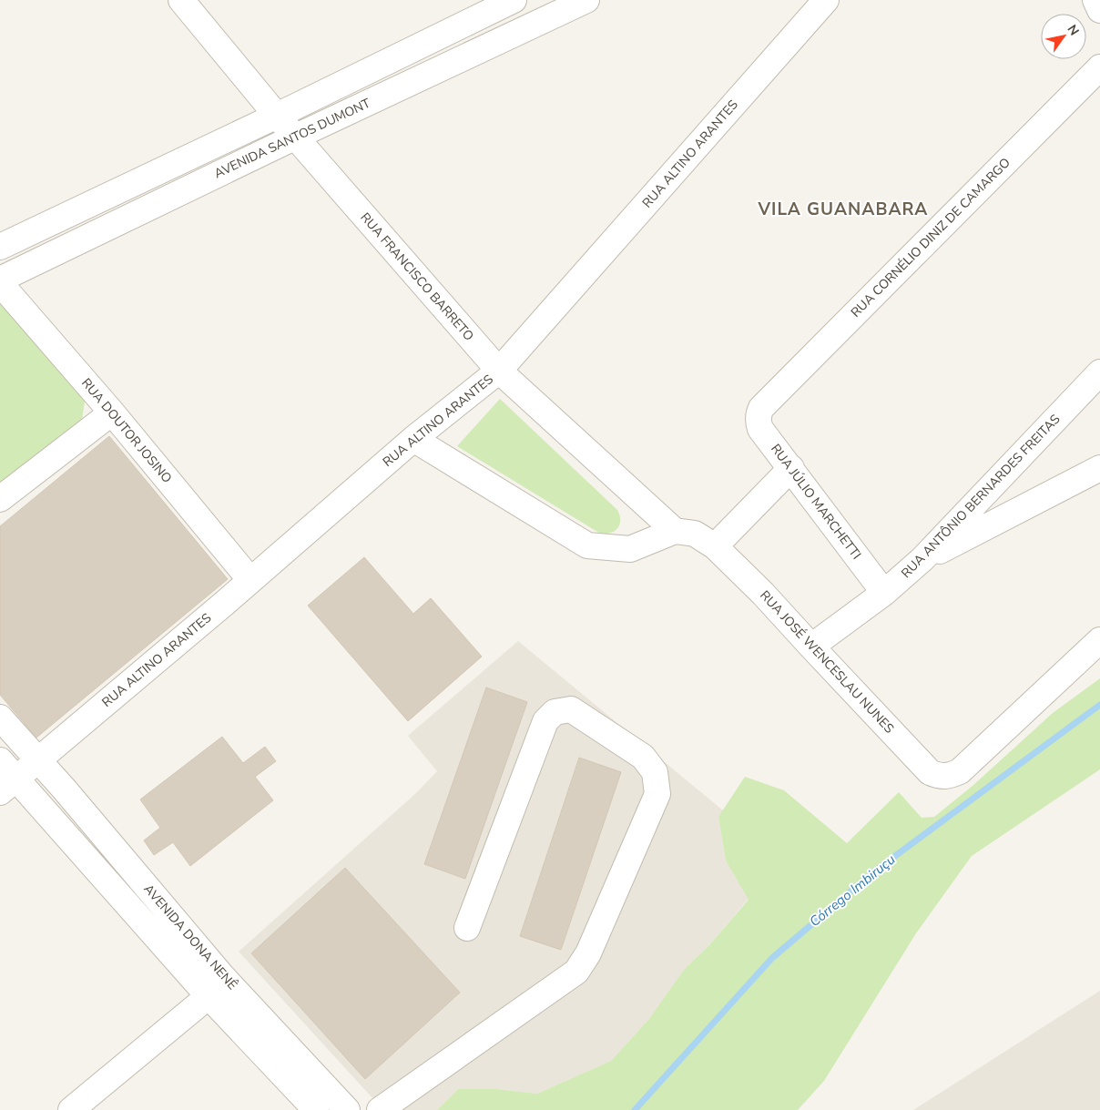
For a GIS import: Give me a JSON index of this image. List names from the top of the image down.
{
  "streets": {
    "street": [
      "AVENIDA SANTOS DUMONT",
      "RUA ALTINO ARANTES",
      "RUA CORNÉLIO DINIZ DE CAMARGO",
      "RUA FRANCISCO BARRETO",
      "RUA DOUTOR JOSINO",
      "RUA ANTÔNIO BERNARDES FREITAS",
      "RUA JÚLIO MARCHETTI",
      "RUA JOSÉ WENCESLAU NUNES",
      "AVENIDA DONA NENÊ"
    ]
  },
  "crossings": [
    ["AVENIDA SANTOS DUMONT", "RUA FRANCISCO BARRETO"],
    ["RUA ALTINO ARANTES", "RUA FRANCISCO BARRETO"],
    ["RUA ALTINO ARANTES", "RUA DOUTOR JOSINO"],
    ["RUA ALTINO ARANTES", "AVENIDA DONA NENÊ"],
    ["RUA CORNÉLIO DINIZ DE CAMARGO", "RUA JÚLIO MARCHETTI"],
    ["RUA FRANCISCO BARRETO", "RUA JOSÉ WENCESLAU NUNES"],
    ["RUA ANTÔNIO BERNARDES FREITAS", "RUA JÚLIO MARCHETTI"],
    ["RUA ANTÔNIO BERNARDES FREITAS", "RUA JOSÉ WENCESLAU NUNES"]
  ],
  "districts": ["VILA GUANABARA"],
  "water": ["Córrego Imbiruçu"],
  "north": "top right"
}
